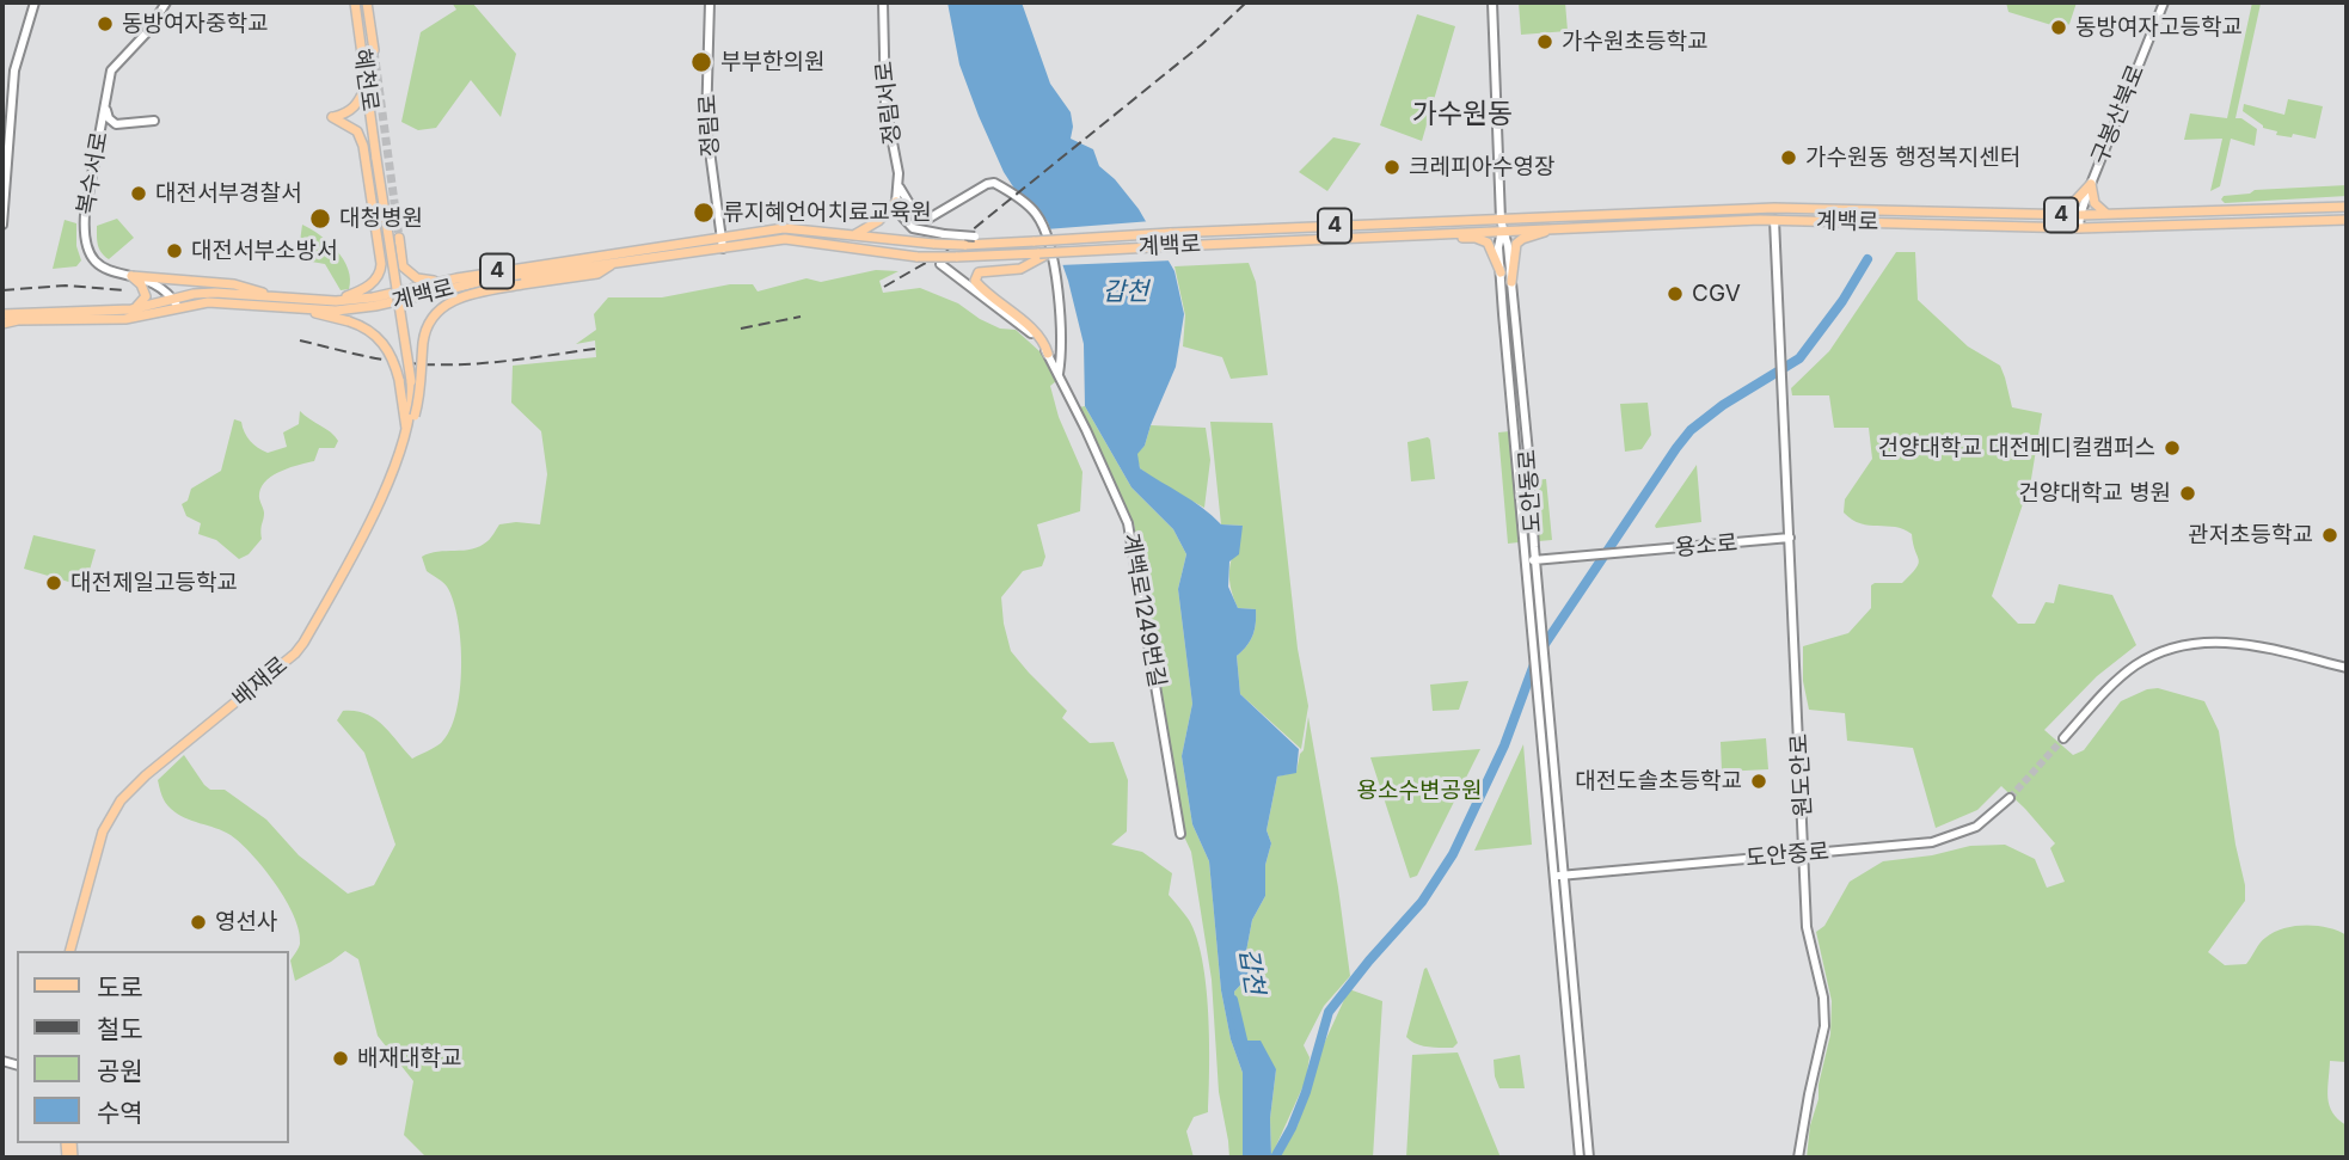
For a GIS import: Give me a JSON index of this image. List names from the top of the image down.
{
  "streets": {
    "main road": [
      "혜천로",
      "4",
      "계백로",
      "배재로"
    ],
    "street": [
      "정림서로",
      "구봉산북로",
      "정림로",
      "복수서로",
      "도안동로",
      "용소로",
      "계백로1249번길",
      "원도안로",
      "도안중로"
    ]
  },
  "crossings": [
    ["혜천로", "배재로"],
    ["구봉산북로", "계백로"],
    ["정림로", "계백로"],
    ["복수서로", "계백로"],
    ["계백로", "도안동로"],
    ["계백로", "계백로1249번길"],
    ["계백로", "원도안로"],
    ["도안동로", "용소로"],
    ["도안동로", "도안중로"],
    ["용소로", "원도안로"],
    ["원도안로", "도안중로"]
  ],
  "districts": ["가수원동"],
  "water": ["갑천"],
  "parks": ["용소수변공원"],
  "places": [
    "동방여자중학교",
    "동방여자고등학교",
    "가수원초등학교",
    "부부한의원",
    "가수원동 행정복지센터",
    "크레피아수영장",
    "대전서부경찰서",
    "류지혜언어치료교육원",
    "대청병원",
    "대전서부소방서",
    "CGV",
    "건양대학교 대전메디컬캠퍼스",
    "건양대학교 병원",
    "관저초등학교",
    "대전제일고등학교",
    "대전도솔초등학교",
    "영선사",
    "배재대학교"
  ],
  "legend": [
    "도로",
    "철도",
    "공원",
    "수역"
  ]
}
